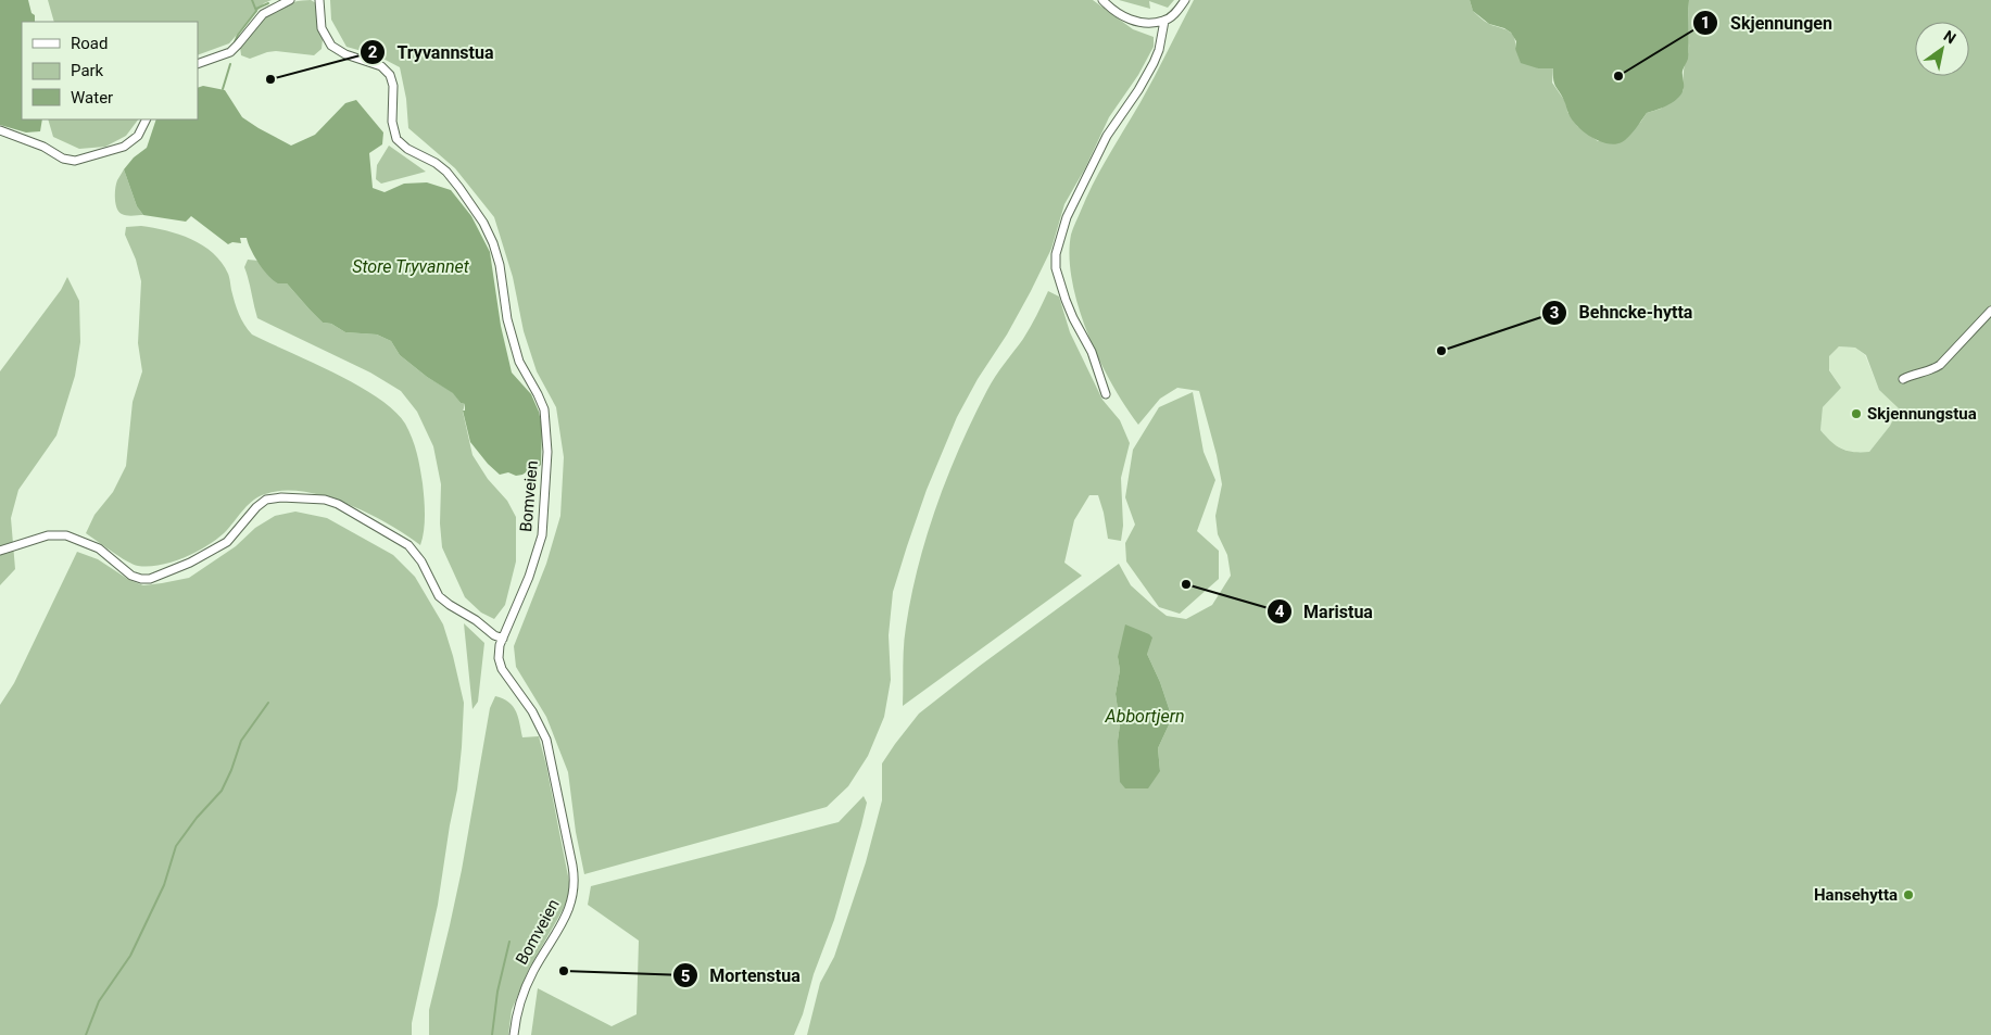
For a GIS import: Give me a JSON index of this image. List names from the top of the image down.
{
  "streets": {
    "street": ["Bomveien"]
  },
  "water": ["Store Tryvannet", "Abbortjern"],
  "places": [
    "Skjennungen",
    "Tryvannstua",
    "Behncke-hytta",
    "Skjennungstua",
    "Maristua",
    "Hansehytta",
    "Mortenstua"
  ],
  "legend": ["Road", "Park", "Water"],
  "north": "top right"
}
